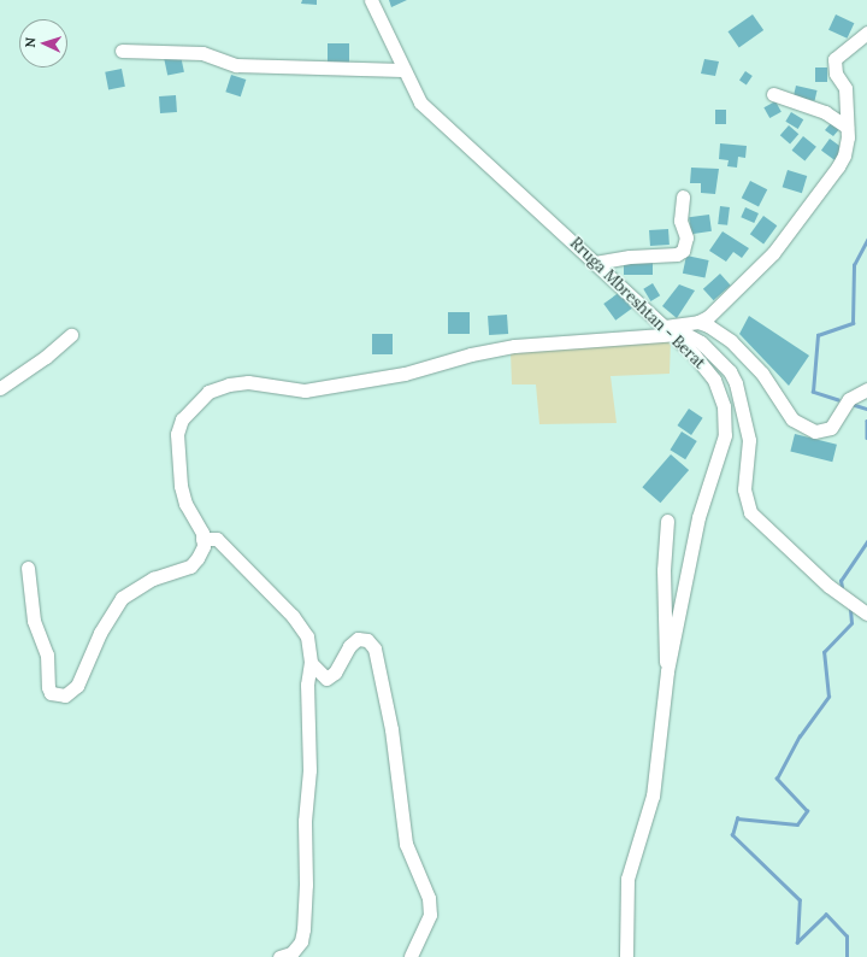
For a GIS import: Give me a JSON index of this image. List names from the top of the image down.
{
  "streets": {
    "street": ["Rruga Mbreshtan - Berat"]
  },
  "north": "left"
}
